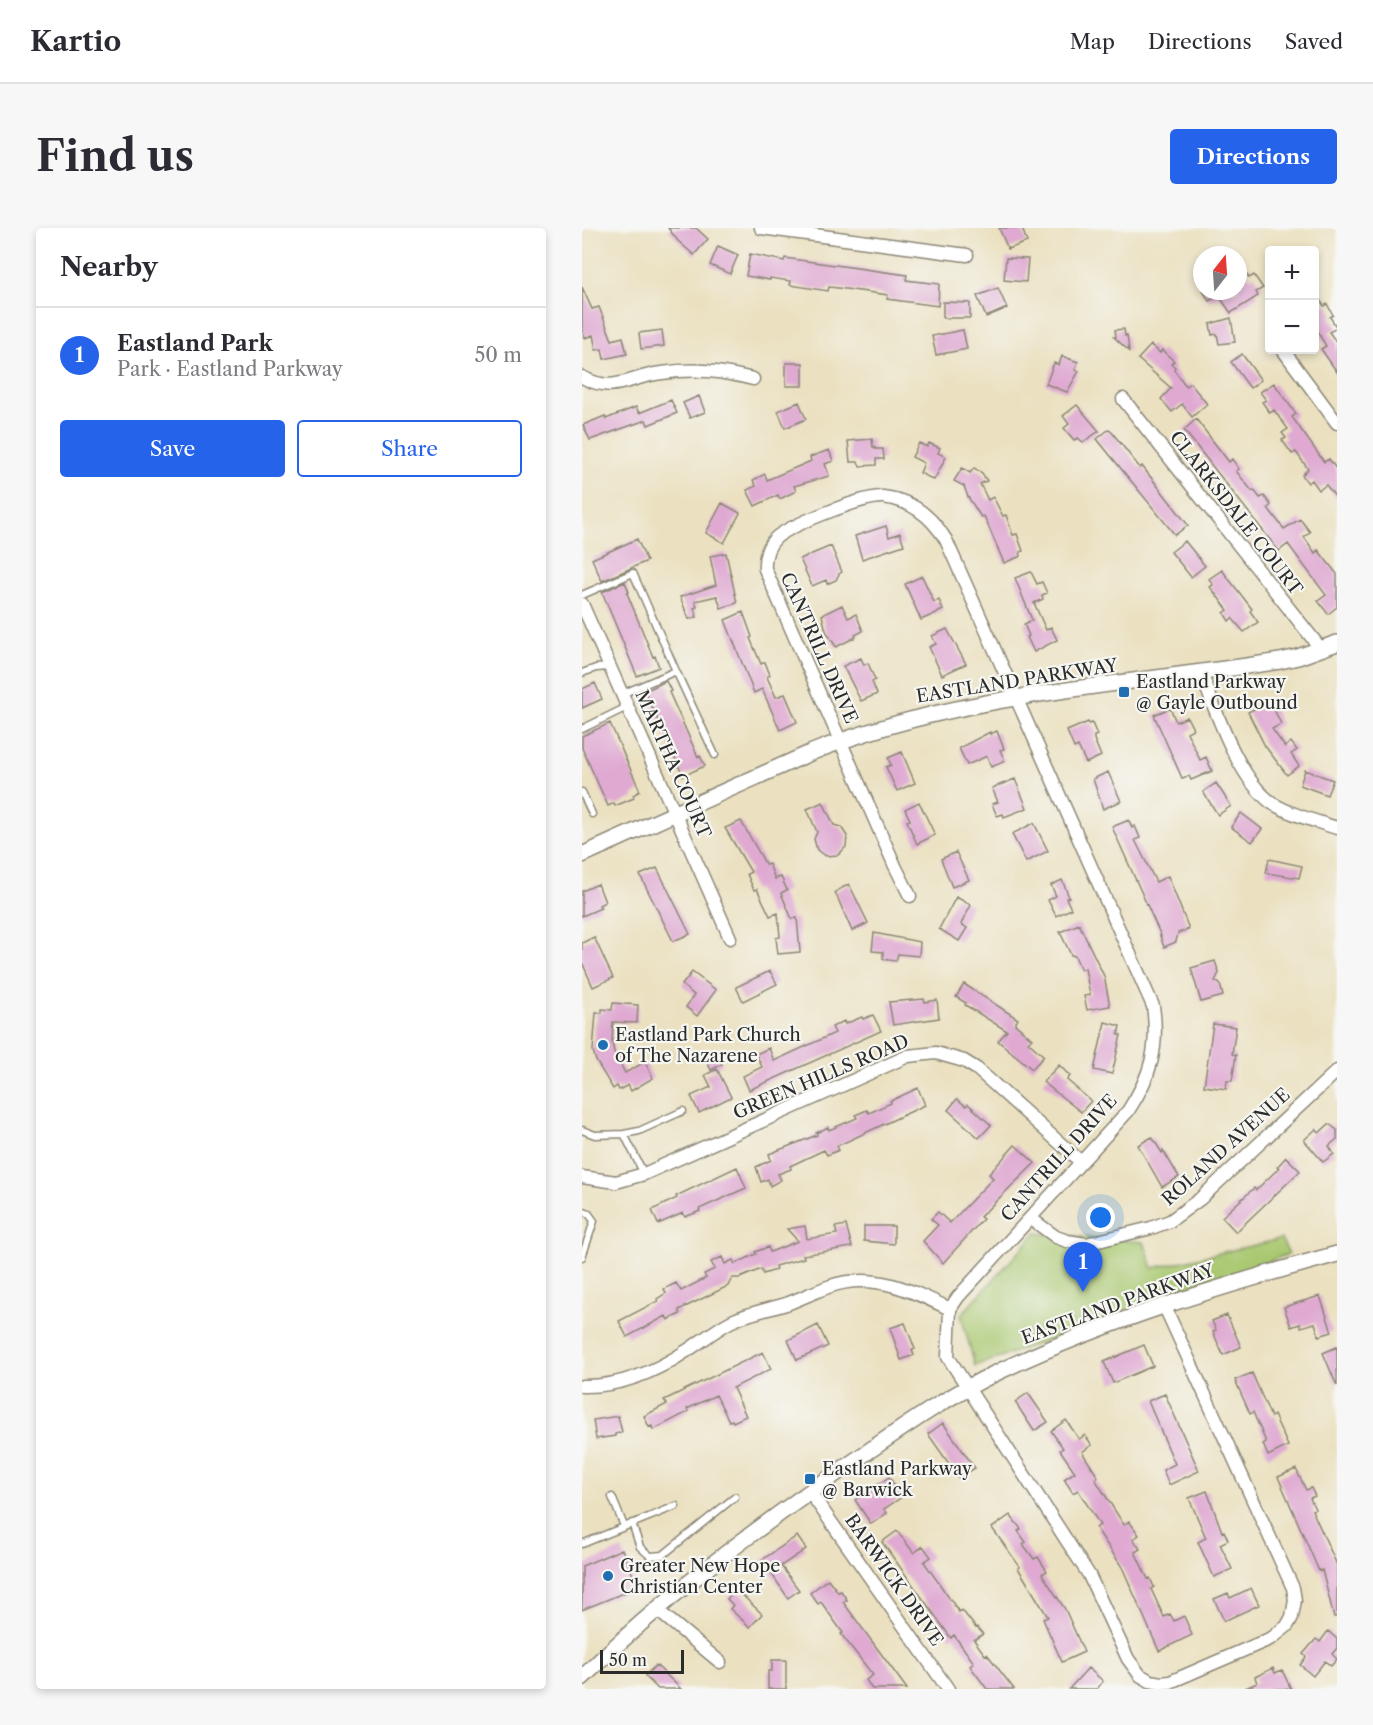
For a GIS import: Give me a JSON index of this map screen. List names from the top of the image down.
{
  "streets": {
    "street": [
      "CLARKSDALE COURT",
      "CANTRILL DRIVE",
      "EASTLAND PARKWAY",
      "MARTHA COURT",
      "GREEN HILLS ROAD",
      "ROLAND AVENUE",
      "BARWICK DRIVE"
    ]
  },
  "crossings": [
    ["CLARKSDALE COURT", "EASTLAND PARKWAY"],
    ["CANTRILL DRIVE", "EASTLAND PARKWAY"],
    ["CANTRILL DRIVE", "GREEN HILLS ROAD"],
    ["CANTRILL DRIVE", "ROLAND AVENUE"],
    ["EASTLAND PARKWAY", "MARTHA COURT"],
    ["EASTLAND PARKWAY", "BARWICK DRIVE"]
  ],
  "places": {
    "transit": ["Eastland Parkway @ Gayle Outbound", "Eastland Parkway @ Barwick"],
    "other": ["Eastland Park Church of The Nazarene", "Greater New Hope Christian Center"]
  },
  "scale_bar": "50 m",
  "north": "top",
  "page": {
    "header": "Kartio",
    "nav": ["Map", "Directions", "Saved"],
    "buttons": [
      "Directions",
      ["Save", "Share"]
    ],
    "title": "Find us",
    "heading": "Nearby",
    "map_buttons": ["+", "−"],
    "list": [
      {
        "mark": "1",
        "name": "Eastland Park",
        "note": "Park · Eastland Parkway",
        "value": "50 m"
      }
    ],
    "pins": "1",
    "scale": "50 m"
  }
}
